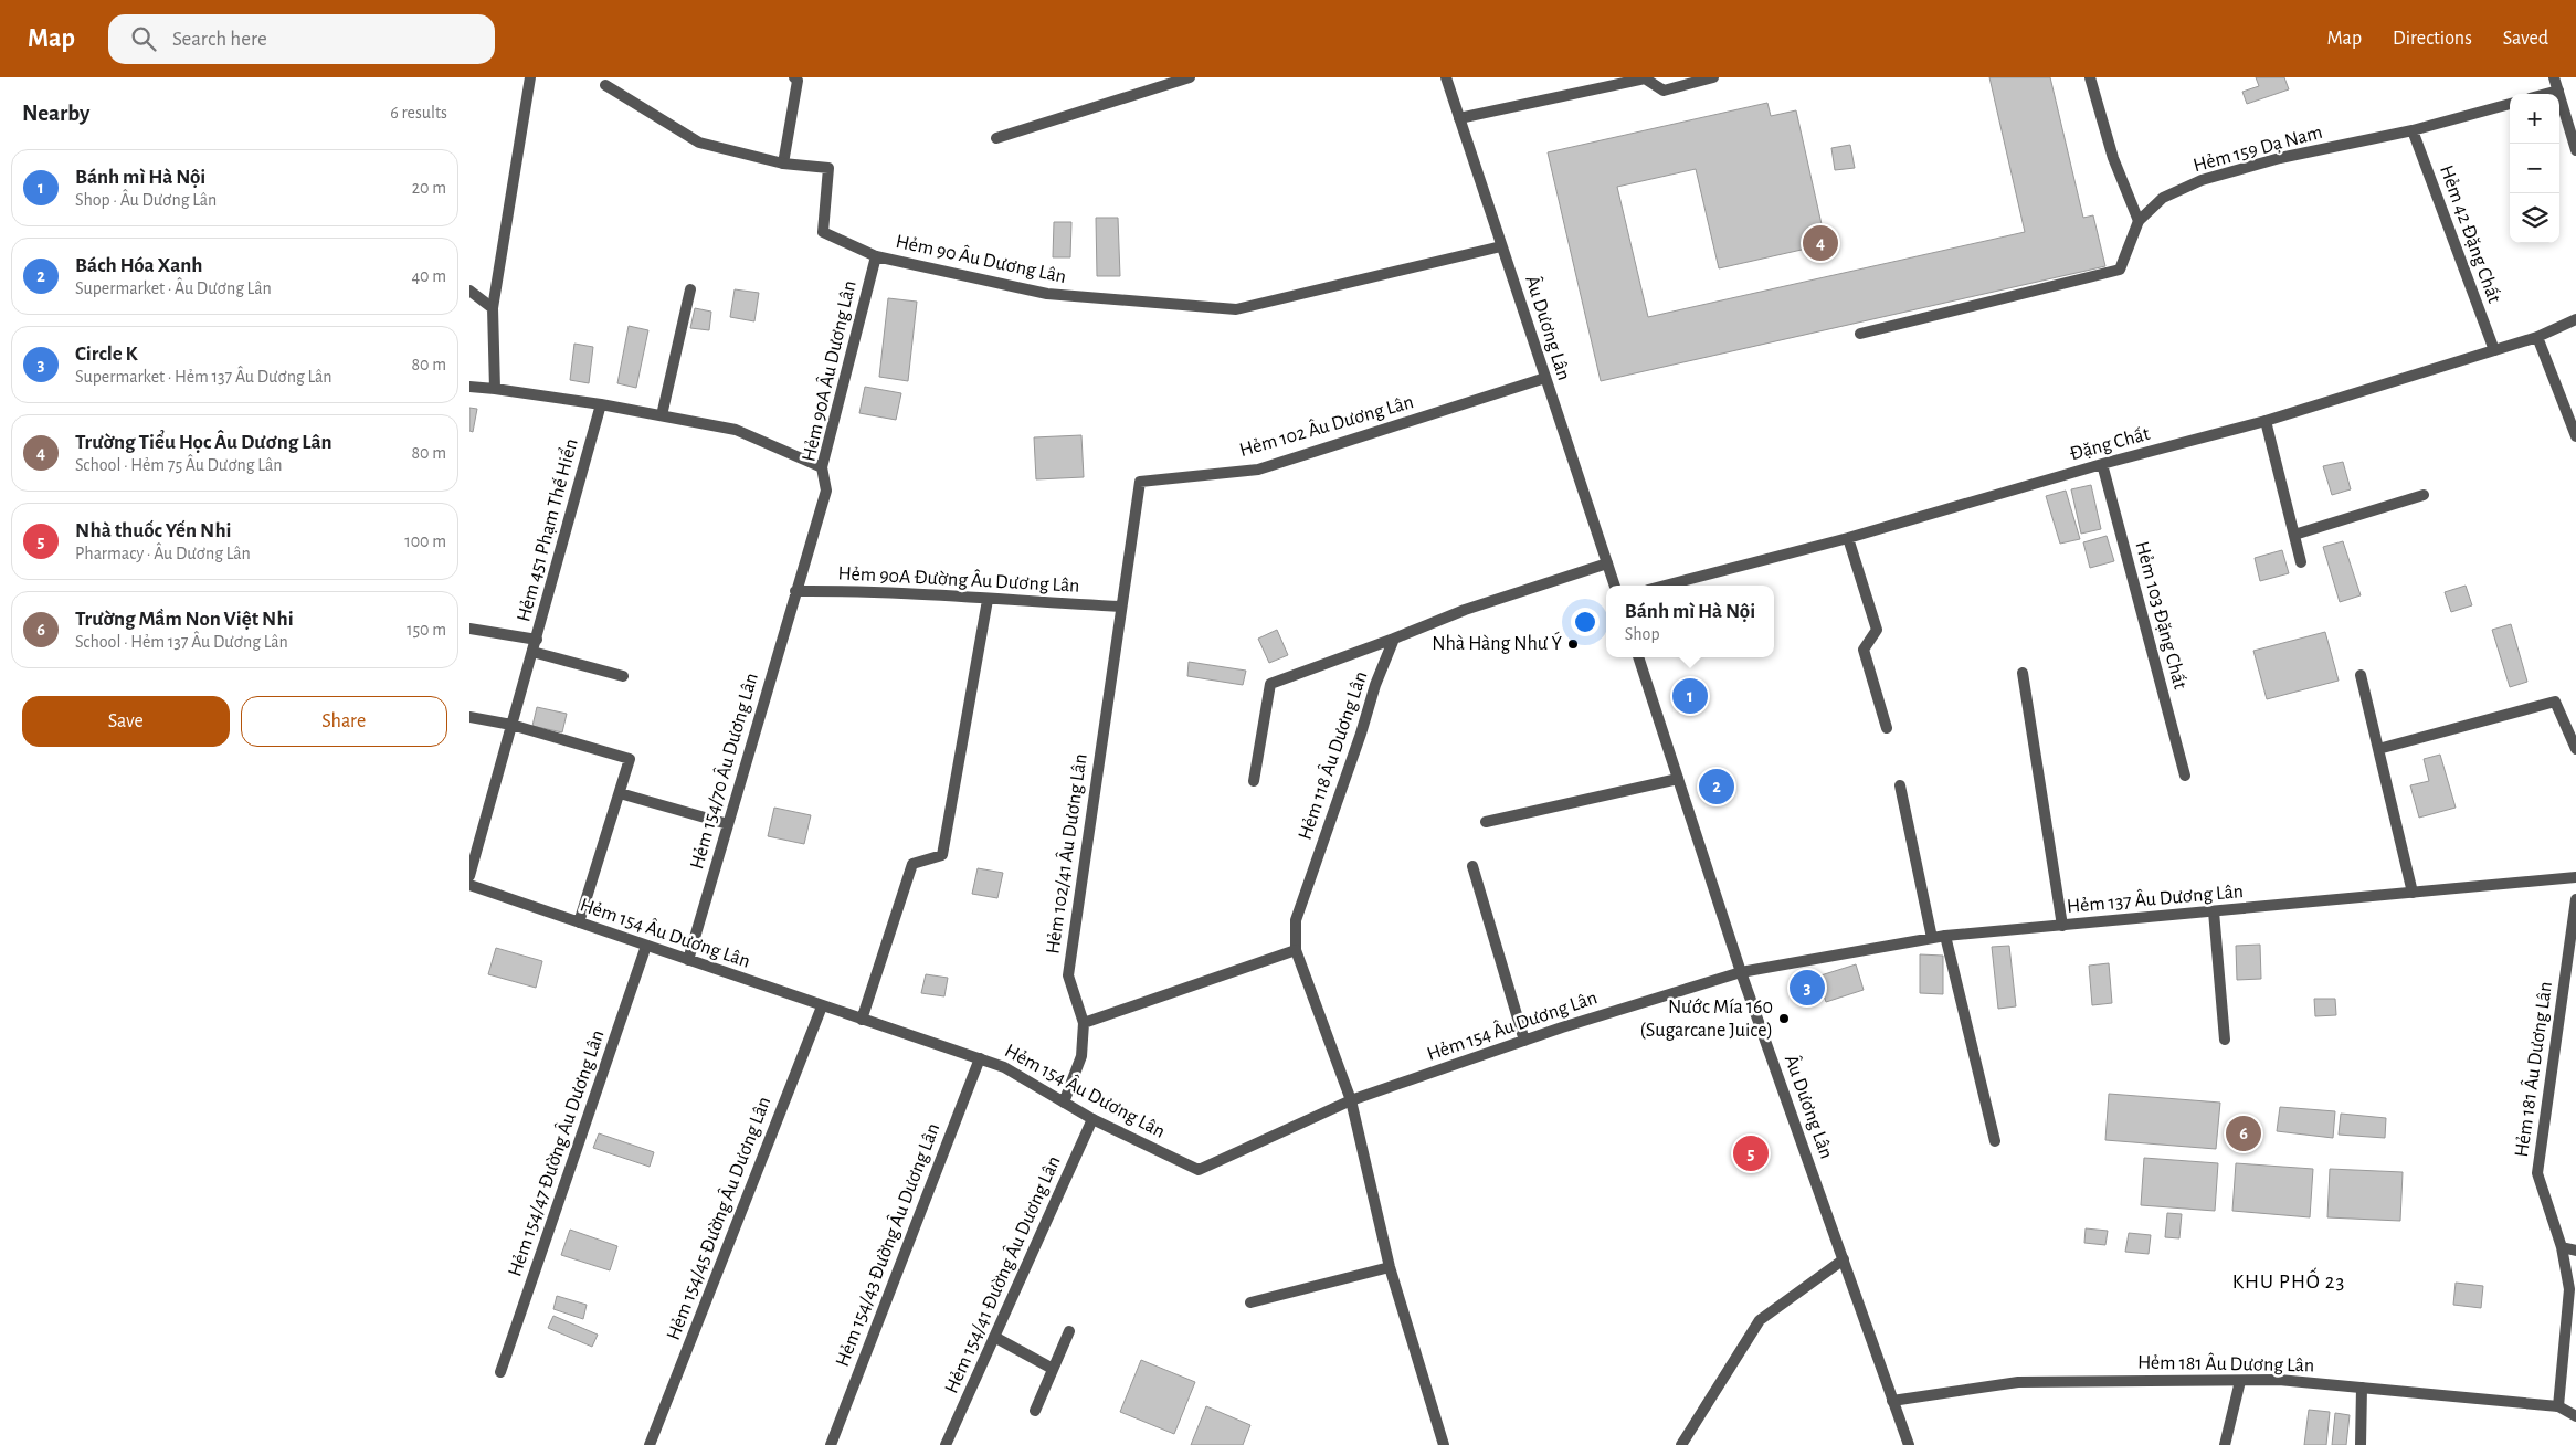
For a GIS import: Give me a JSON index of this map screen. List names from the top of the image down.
{
  "streets": {
    "street": [
      "Hẻm 159 Dạ Nam",
      "Hẻm 42 Đặng Chất",
      "Hẻm 90 Âu Dương Lân",
      "Âu Dương Lân",
      "Hẻm 90A Âu Dương Lân",
      "Hẻm 102 Âu Dương Lân",
      "Đặng Chất",
      "Hẻm 451 Phạm Thế Hiển",
      "Hẻm 90A Đường Âu Dương Lân",
      "Hẻm 103 Đặng Chất",
      "Hẻm 118 Âu Dương Lân",
      "Hẻm 154/70 Âu Dương Lân",
      "Hẻm 102/41 Âu Dương Lân",
      "Hẻm 137 Âu Dương Lân",
      "Hẻm 154 Âu Dương Lân",
      "Hẻm 181 Âu Dương Lân",
      "Hẻm 154/47 Đường Âu Dương Lân",
      "Hẻm 154/45 Đường Âu Dương Lân",
      "Hẻm 154/43 Đường Âu Dương Lân",
      "Hẻm 154/41 Đường Âu Dương Lân"
    ]
  },
  "crossings": [
    ["Hẻm 159 Dạ Nam", "Hẻm 42 Đặng Chất"],
    ["Hẻm 42 Đặng Chất", "Đặng Chất"],
    ["Hẻm 90 Âu Dương Lân", "Âu Dương Lân"],
    ["Hẻm 90 Âu Dương Lân", "Hẻm 90A Âu Dương Lân"],
    ["Âu Dương Lân", "Hẻm 102 Âu Dương Lân"],
    ["Âu Dương Lân", "Hẻm 137 Âu Dương Lân"],
    ["Âu Dương Lân", "Hẻm 154 Âu Dương Lân"],
    ["Âu Dương Lân", "Hẻm 181 Âu Dương Lân"],
    ["Hẻm 90A Âu Dương Lân", "Hẻm 90A Đường Âu Dương Lân"],
    ["Hẻm 90A Âu Dương Lân", "Hẻm 154/70 Âu Dương Lân"],
    ["Hẻm 102 Âu Dương Lân", "Hẻm 90A Đường Âu Dương Lân"],
    ["Hẻm 102 Âu Dương Lân", "Hẻm 102/41 Âu Dương Lân"],
    ["Đặng Chất", "Hẻm 103 Đặng Chất"],
    ["Hẻm 90A Đường Âu Dương Lân", "Hẻm 154/70 Âu Dương Lân"],
    ["Hẻm 90A Đường Âu Dương Lân", "Hẻm 102/41 Âu Dương Lân"],
    ["Hẻm 118 Âu Dương Lân", "Hẻm 154 Âu Dương Lân"],
    ["Hẻm 154/70 Âu Dương Lân", "Hẻm 154 Âu Dương Lân"],
    ["Hẻm 102/41 Âu Dương Lân", "Hẻm 154 Âu Dương Lân"],
    ["Hẻm 137 Âu Dương Lân", "Hẻm 154 Âu Dương Lân"],
    ["Hẻm 154 Âu Dương Lân", "Hẻm 154/47 Đường Âu Dương Lân"],
    ["Hẻm 154 Âu Dương Lân", "Hẻm 154/45 Đường Âu Dương Lân"],
    ["Hẻm 154 Âu Dương Lân", "Hẻm 154/43 Đường Âu Dương Lân"],
    ["Hẻm 154 Âu Dương Lân", "Hẻm 154/41 Đường Âu Dương Lân"]
  ],
  "districts": ["KHU PHỐ 23"],
  "places": ["Nhà Hàng Như Ý", "Nước Mía 160 (Sugarcane Juice)"],
  "page": {
    "header": "Map",
    "search": "Search here",
    "nav": ["Map", "Directions", "Saved"],
    "heading": ["Nearby", "6 results"],
    "map_buttons": ["+", "−"],
    "list": [
      {
        "mark": "1",
        "name": "Bánh mì Hà Nội",
        "note": "Shop · Âu Dương Lân",
        "value": "20 m"
      },
      {
        "mark": "2",
        "name": "Bách Hóa Xanh",
        "note": "Supermarket · Âu Dương Lân",
        "value": "40 m"
      },
      {
        "mark": "3",
        "name": "Circle K",
        "note": "Supermarket · Hẻm 137 Âu Dương Lân",
        "value": "80 m"
      },
      {
        "mark": "4",
        "name": "Trường Tiểu Học Âu Dương Lân",
        "note": "School · Hẻm 75 Âu Dương Lân",
        "value": "80 m"
      },
      {
        "mark": "5",
        "name": "Nhà thuốc Yến Nhi",
        "note": "Pharmacy · Âu Dương Lân",
        "value": "100 m"
      },
      {
        "mark": "6",
        "name": "Trường Mầm Non Việt Nhi",
        "note": "School · Hẻm 137 Âu Dương Lân",
        "value": "150 m"
      }
    ],
    "pins": [
      "4",
      "1",
      "2",
      "3",
      "6",
      "5"
    ],
    "popup": ["Bánh mì Hà Nội", "Shop"],
    "buttons": ["Save", "Share"]
  }
}
